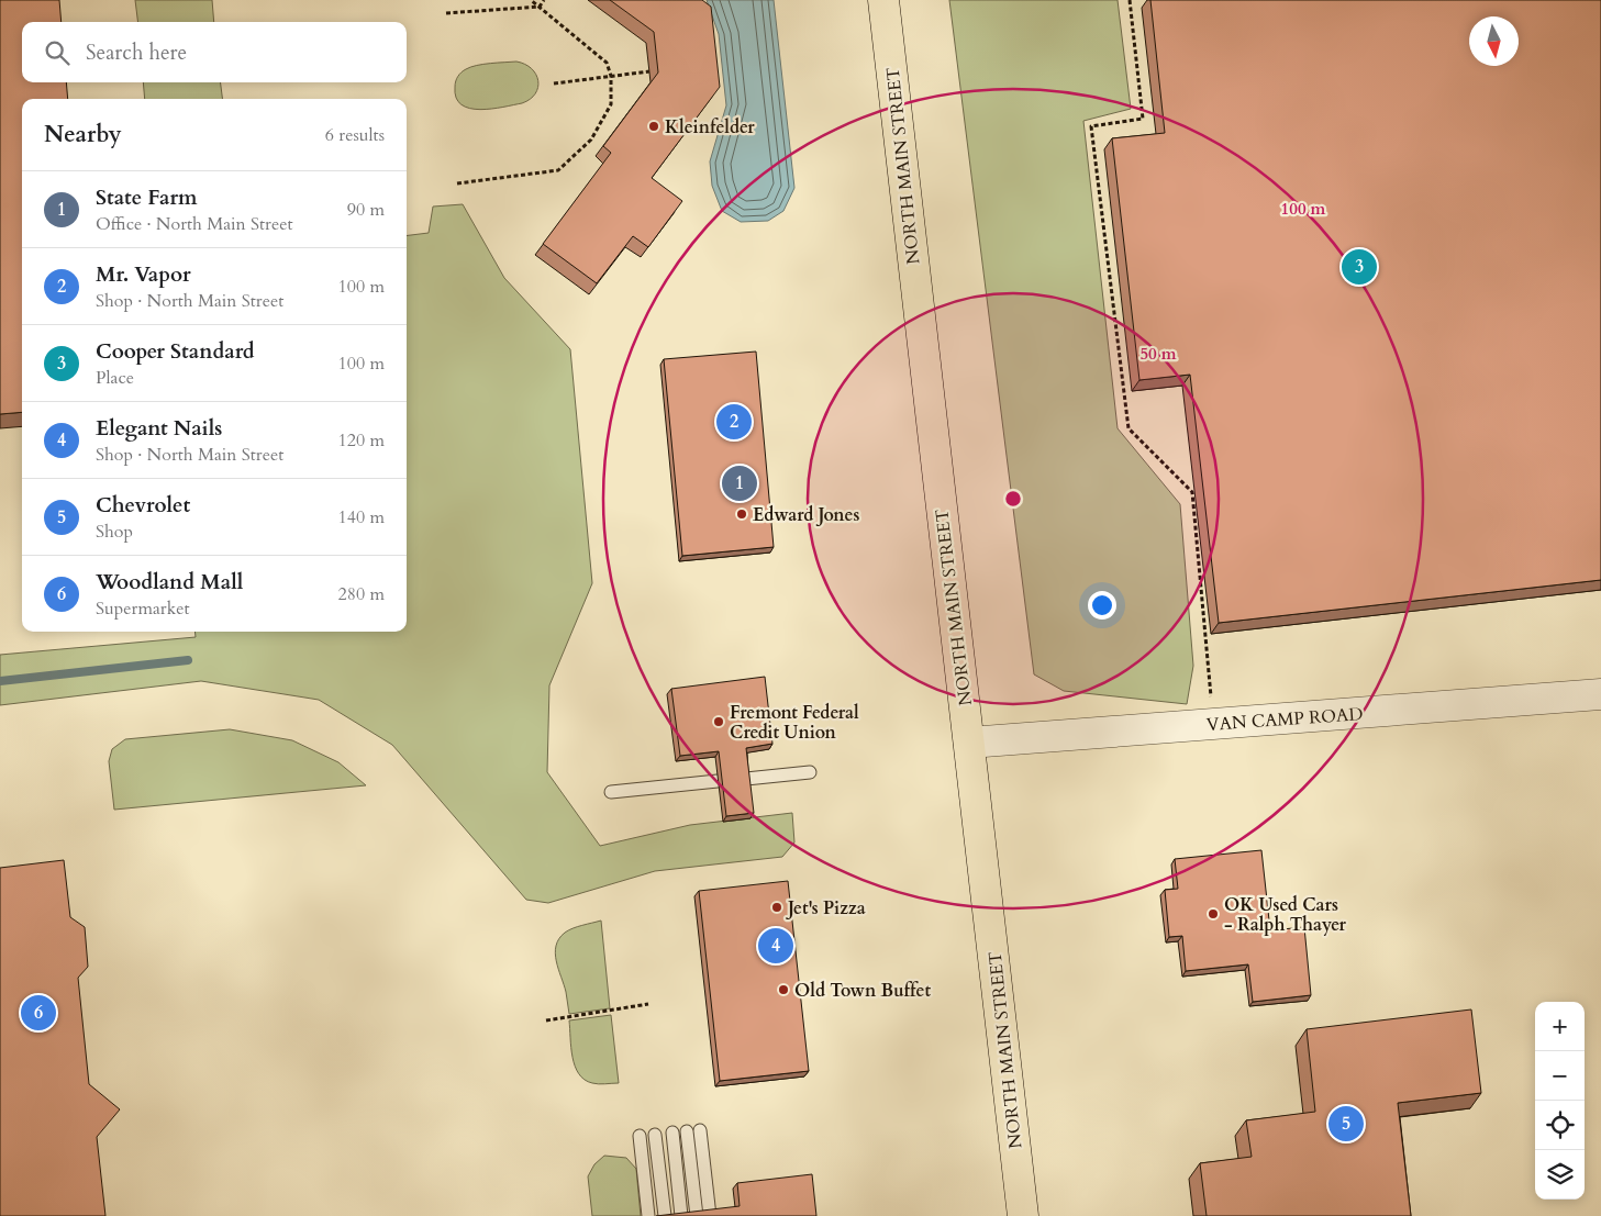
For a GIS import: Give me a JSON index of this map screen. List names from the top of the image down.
{
  "streets": {
    "main road": ["NORTH MAIN STREET"],
    "street": ["VAN CAMP ROAD"]
  },
  "crossings": [
    ["NORTH MAIN STREET", "VAN CAMP ROAD"]
  ],
  "places": [
    "Kleinfelder",
    "Edward Jones",
    "Fremont Federal Credit Union",
    "Jet's Pizza",
    "OK Used Cars - Ralph Thayer",
    "Old Town Buffet"
  ],
  "north": "bottom",
  "page": {
    "search": "Search here",
    "heading": ["Nearby", "6 results"],
    "list": [
      {
        "mark": "1",
        "name": "State Farm",
        "note": "Office · North Main Street",
        "value": "90 m"
      },
      {
        "mark": "2",
        "name": "Mr. Vapor",
        "note": "Shop · North Main Street",
        "value": "100 m"
      },
      {
        "mark": "3",
        "name": "Cooper Standard",
        "note": "Place",
        "value": "100 m"
      },
      {
        "mark": "4",
        "name": "Elegant Nails",
        "note": "Shop · North Main Street",
        "value": "120 m"
      },
      {
        "mark": "5",
        "name": "Chevrolet",
        "note": "Shop",
        "value": "140 m"
      },
      {
        "mark": "6",
        "name": "Woodland Mall",
        "note": "Supermarket",
        "value": "280 m"
      }
    ],
    "pins": [
      "3",
      "2",
      "1",
      "4",
      "6",
      "5"
    ],
    "map_buttons": ["+", "−"]
  },
  "rings": ["100 m", "50 m"]
}
